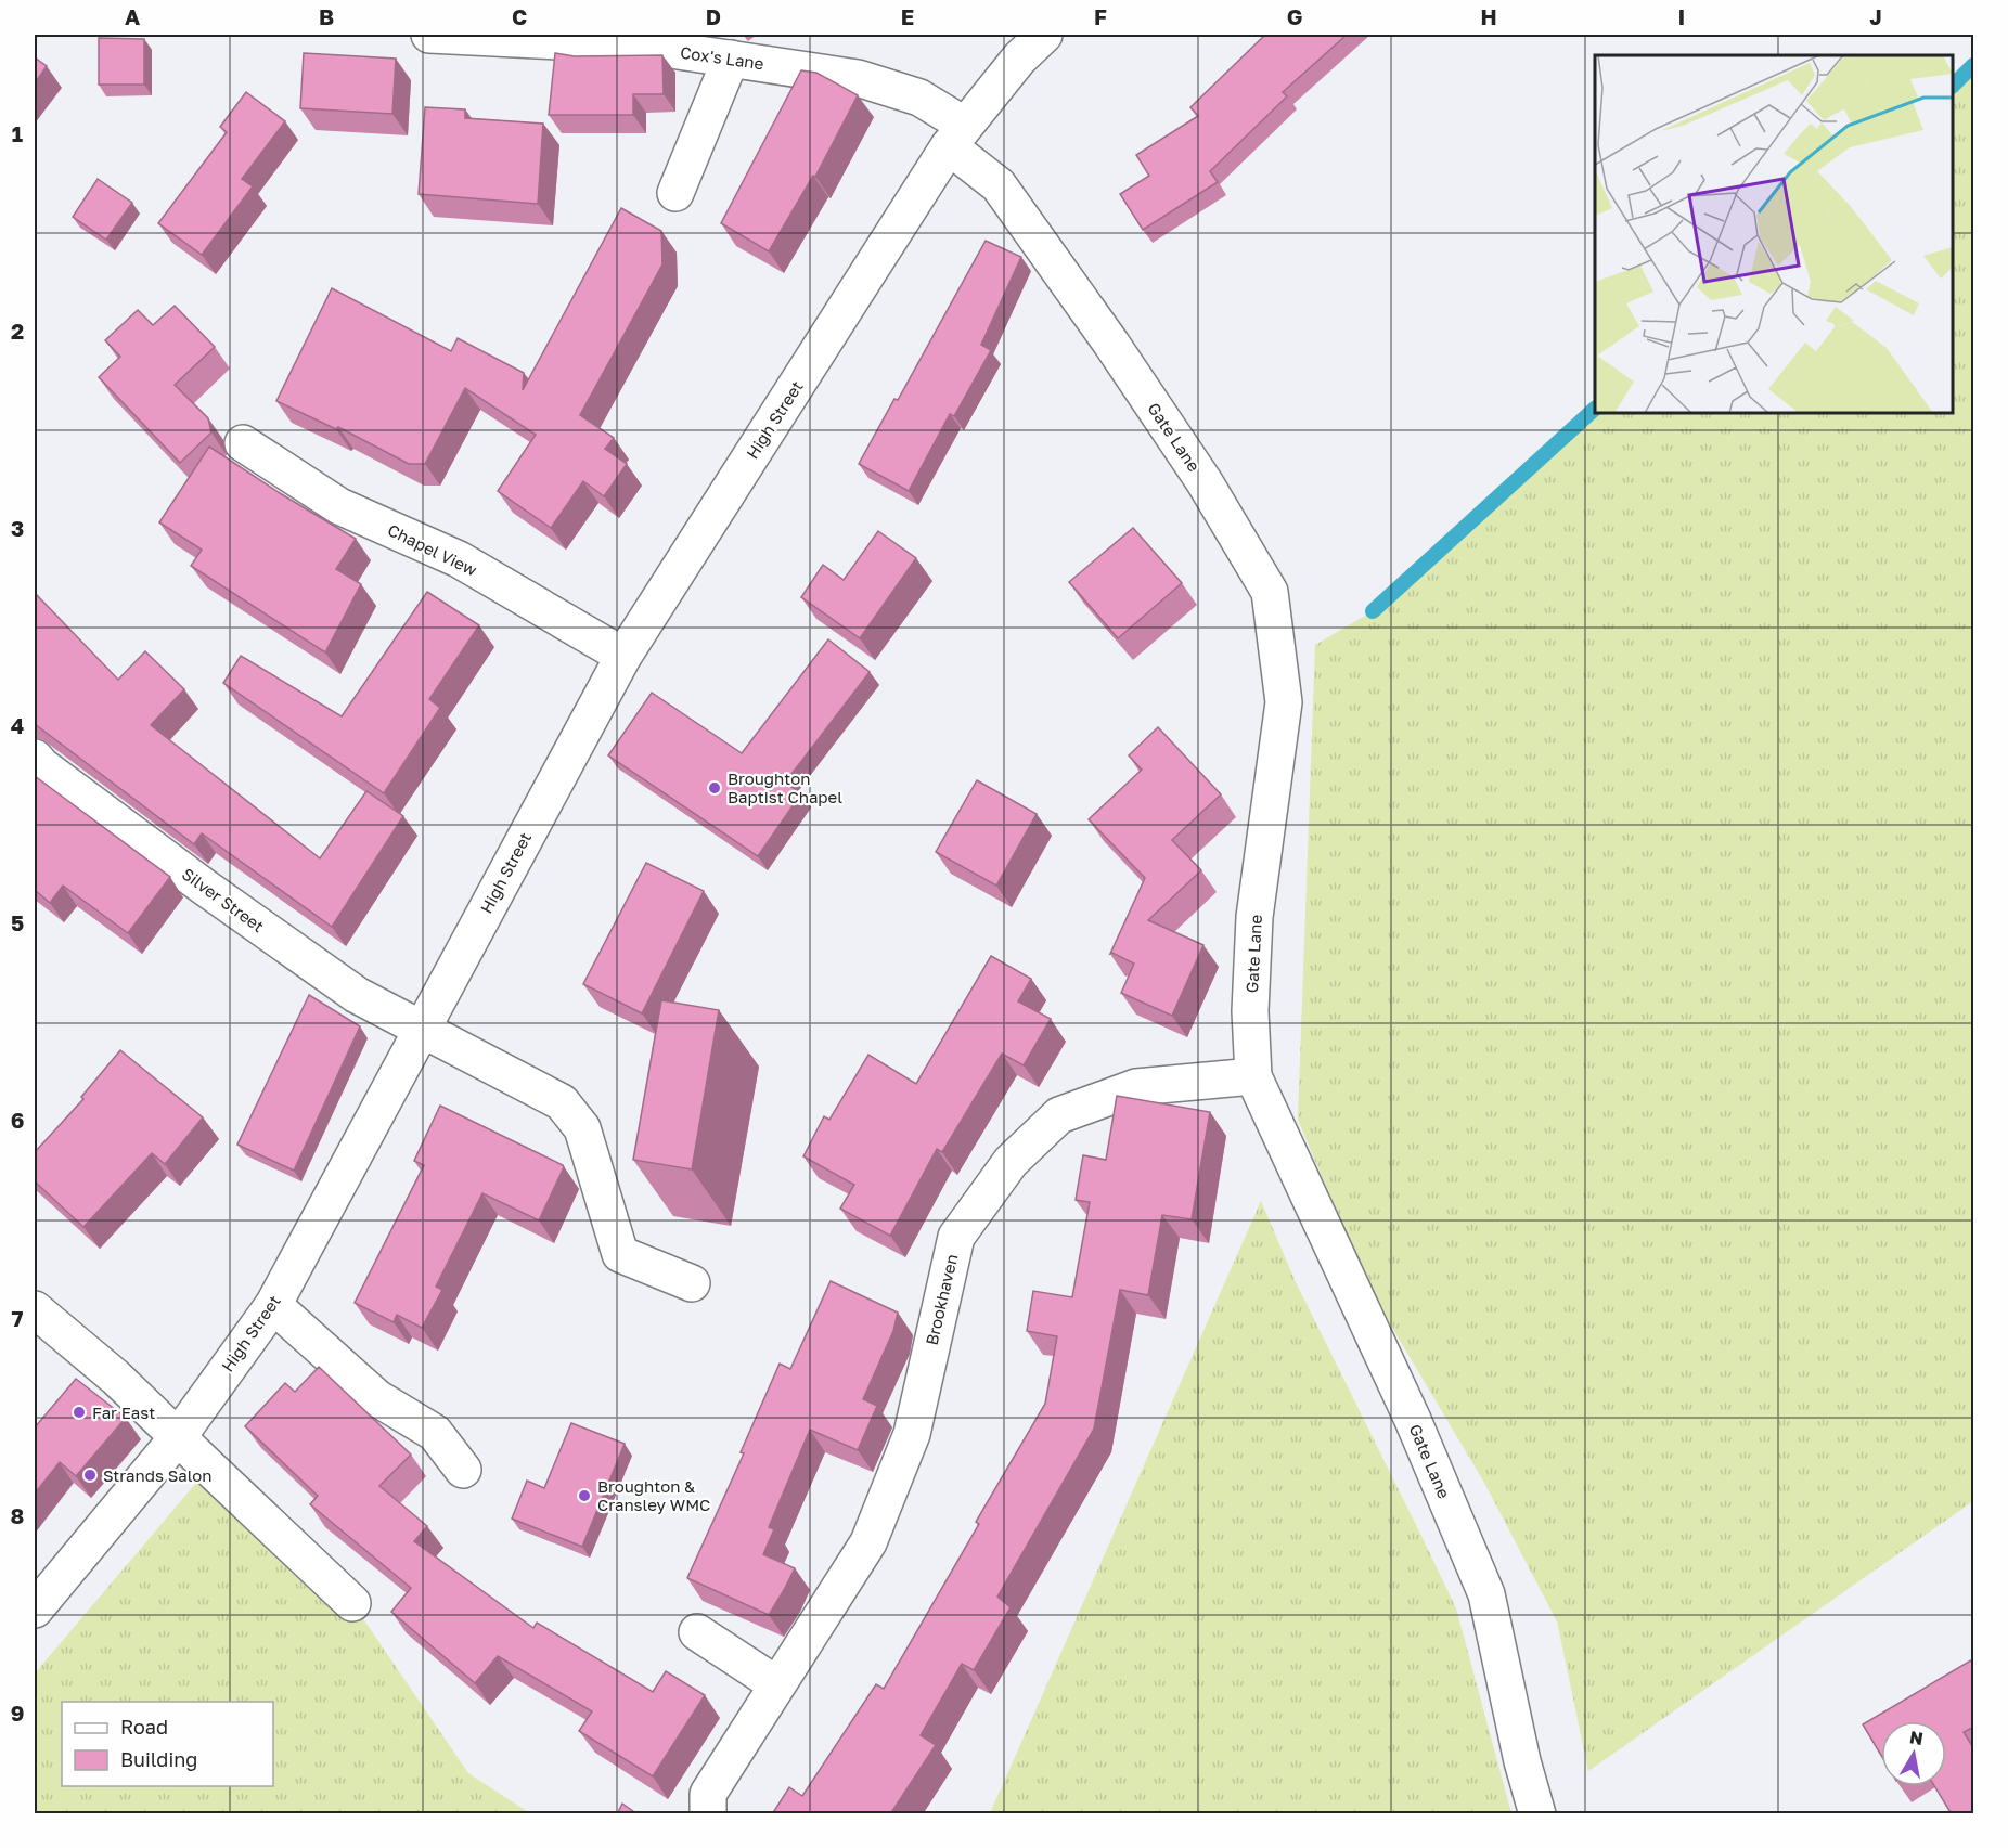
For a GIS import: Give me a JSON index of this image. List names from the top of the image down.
{
  "streets": {
    "street": [
      "Cox's Lane",
      "High Street",
      "Gate Lane",
      "Chapel View",
      "Silver Street",
      "Brookhaven"
    ]
  },
  "crossings": [
    ["Cox's Lane", "High Street"],
    ["Cox's Lane", "Gate Lane"],
    ["High Street", "Gate Lane"],
    ["High Street", "Chapel View"],
    ["High Street", "Silver Street"],
    ["Gate Lane", "Brookhaven"]
  ],
  "places": [
    "Broughton Baptist Chapel",
    "Far East",
    "Strands Salon",
    "Broughton & Cransley WMC"
  ],
  "legend": ["Road", "Building"],
  "north": "top",
  "grid": {
    "columns": [
      "A",
      "B",
      "C",
      "D",
      "E",
      "F",
      "G",
      "H",
      "I",
      "J"
    ],
    "rows": [
      "1",
      "2",
      "3",
      "4",
      "5",
      "6",
      "7",
      "8",
      "9"
    ]
  }
}
